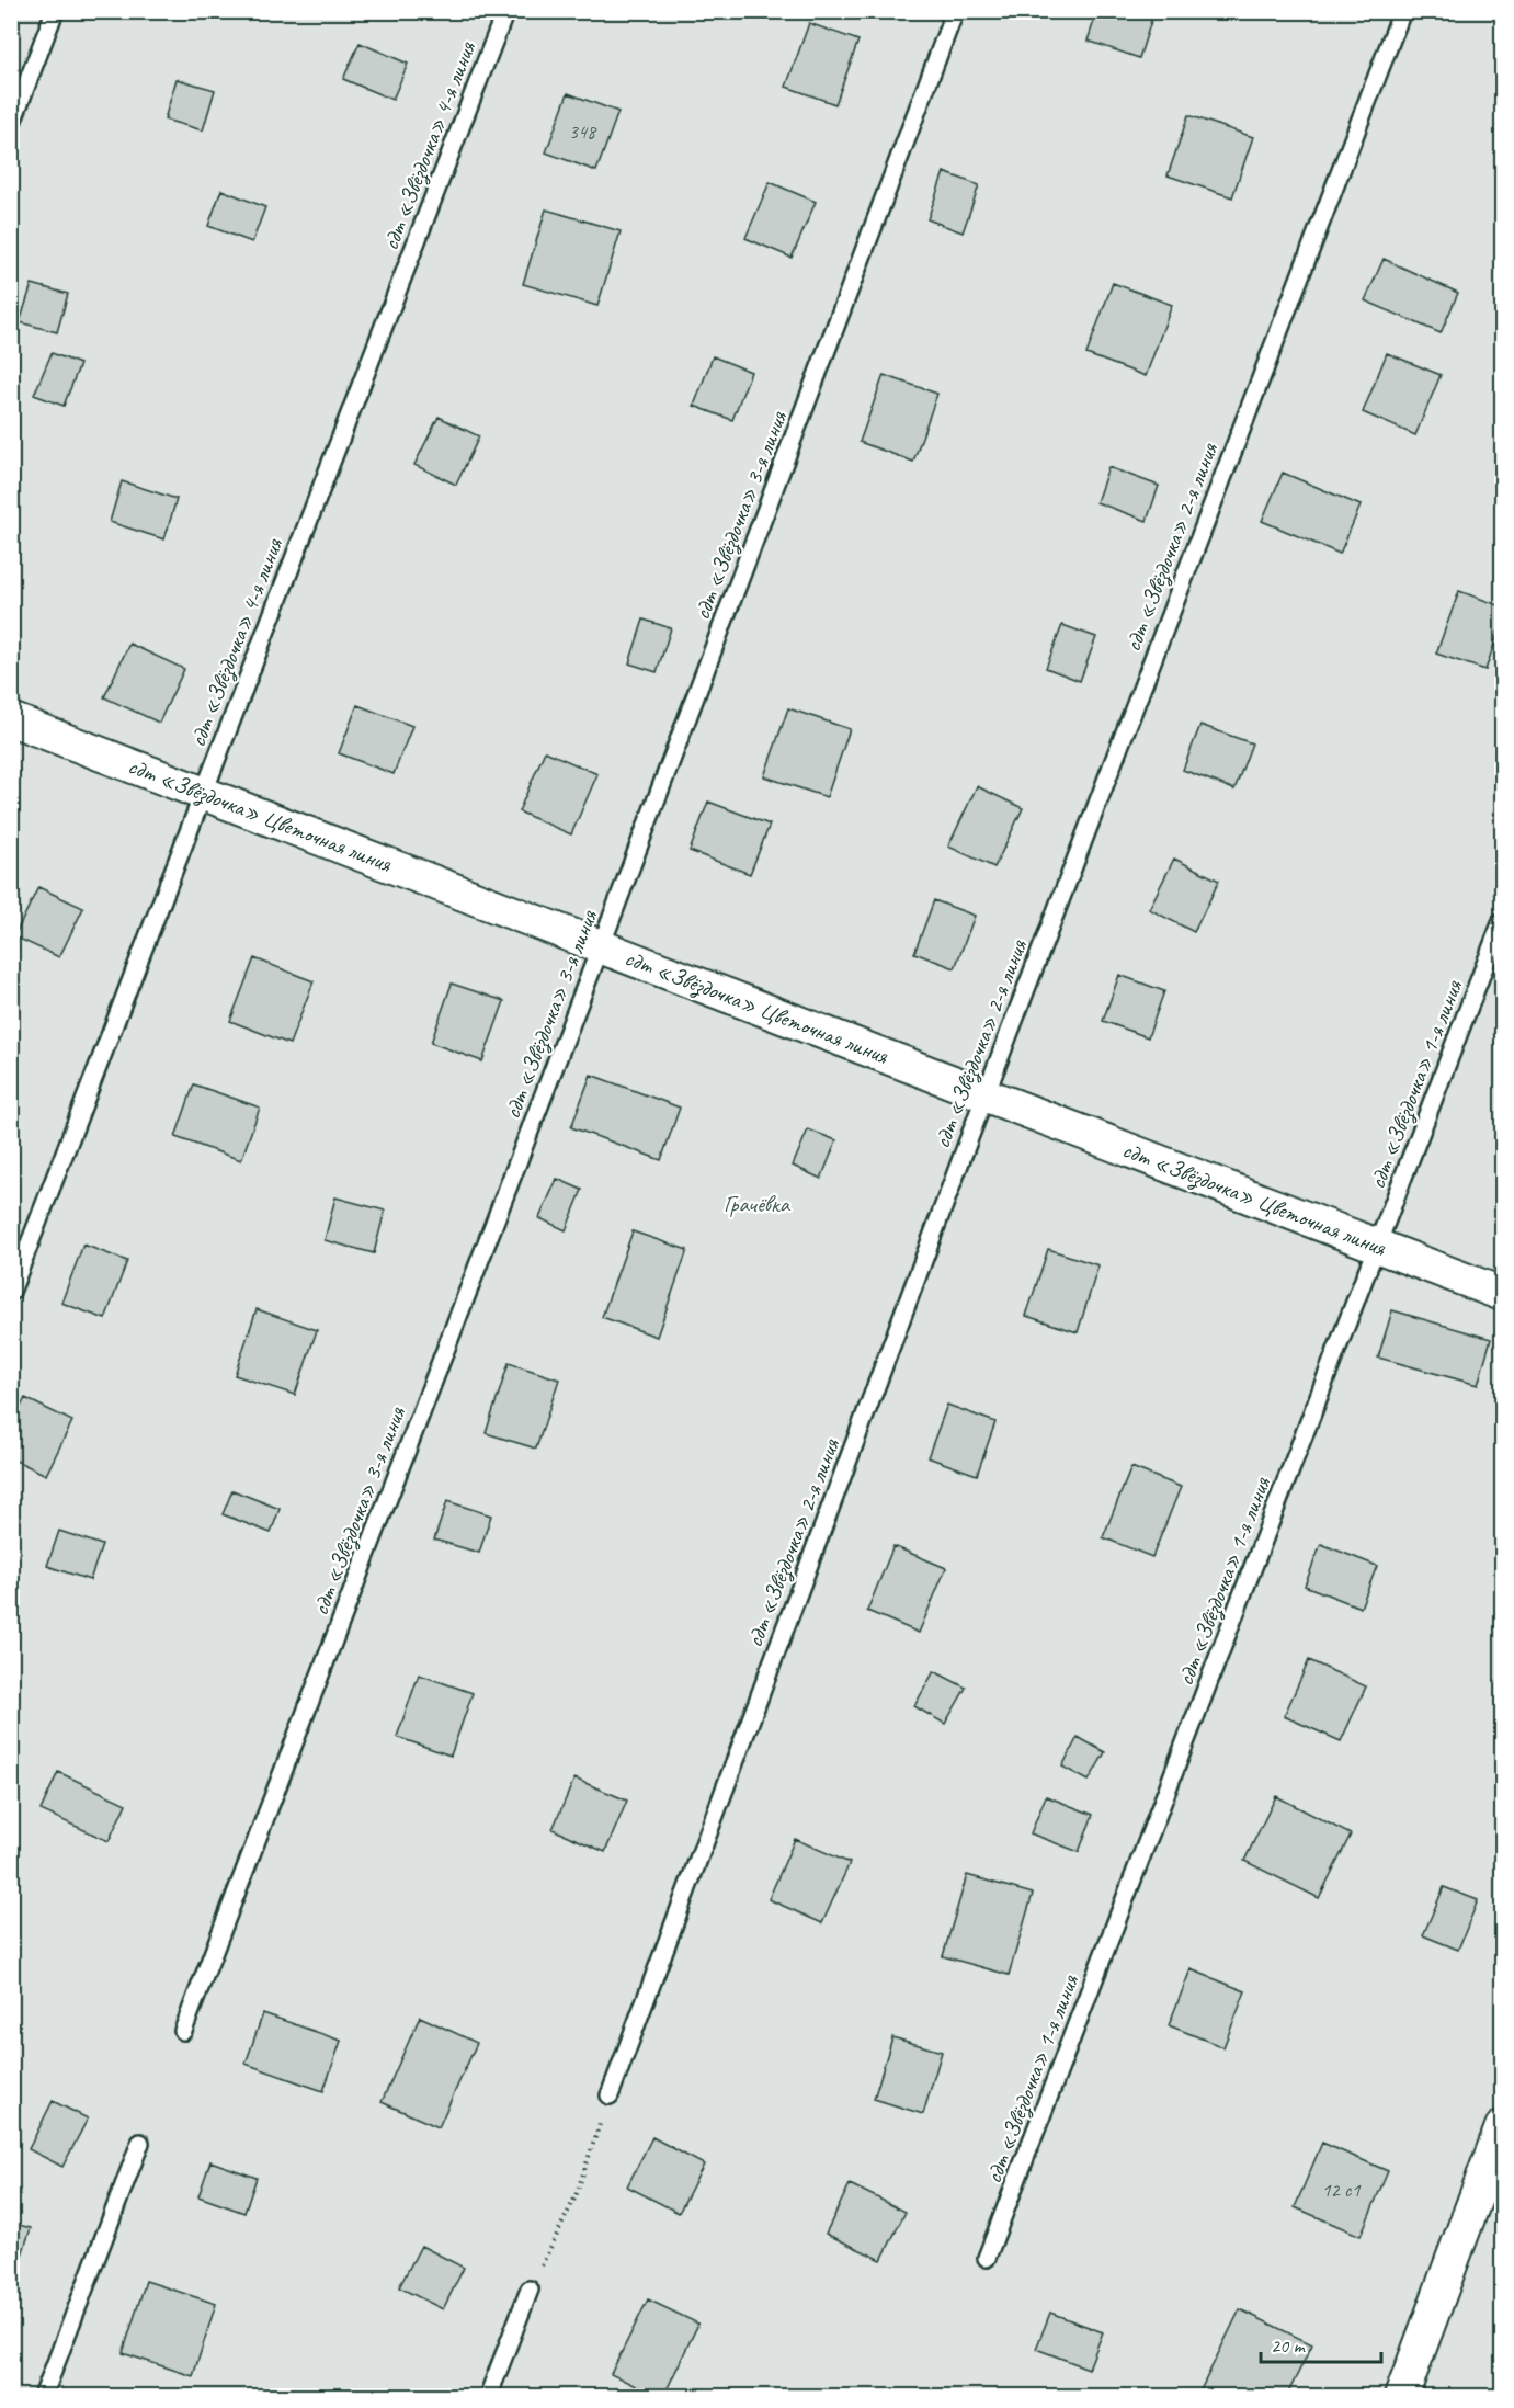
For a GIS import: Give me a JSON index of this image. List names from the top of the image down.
{
  "streets": {
    "street": ["сдт «Звёздочка» Цветочная линия"],
    "lane": [
      "сдт «Звёздочка» 4-я линия",
      "сдт «Звёздочка» 3-я линия",
      "сдт «Звёздочка» 2-я линия",
      "сдт «Звёздочка» 1-я линия"
    ]
  },
  "crossings": [
    ["сдт «Звёздочка» 4-я линия", "сдт «Звёздочка» Цветочная линия"],
    ["сдт «Звёздочка» 3-я линия", "сдт «Звёздочка» Цветочная линия"],
    ["сдт «Звёздочка» 2-я линия", "сдт «Звёздочка» Цветочная линия"],
    ["сдт «Звёздочка» Цветочная линия", "сдт «Звёздочка» 1-я линия"]
  ],
  "parks": ["Грачёвка"],
  "house_numbers": ["348", "12 с1"],
  "scale_bar": "20 m"
}
